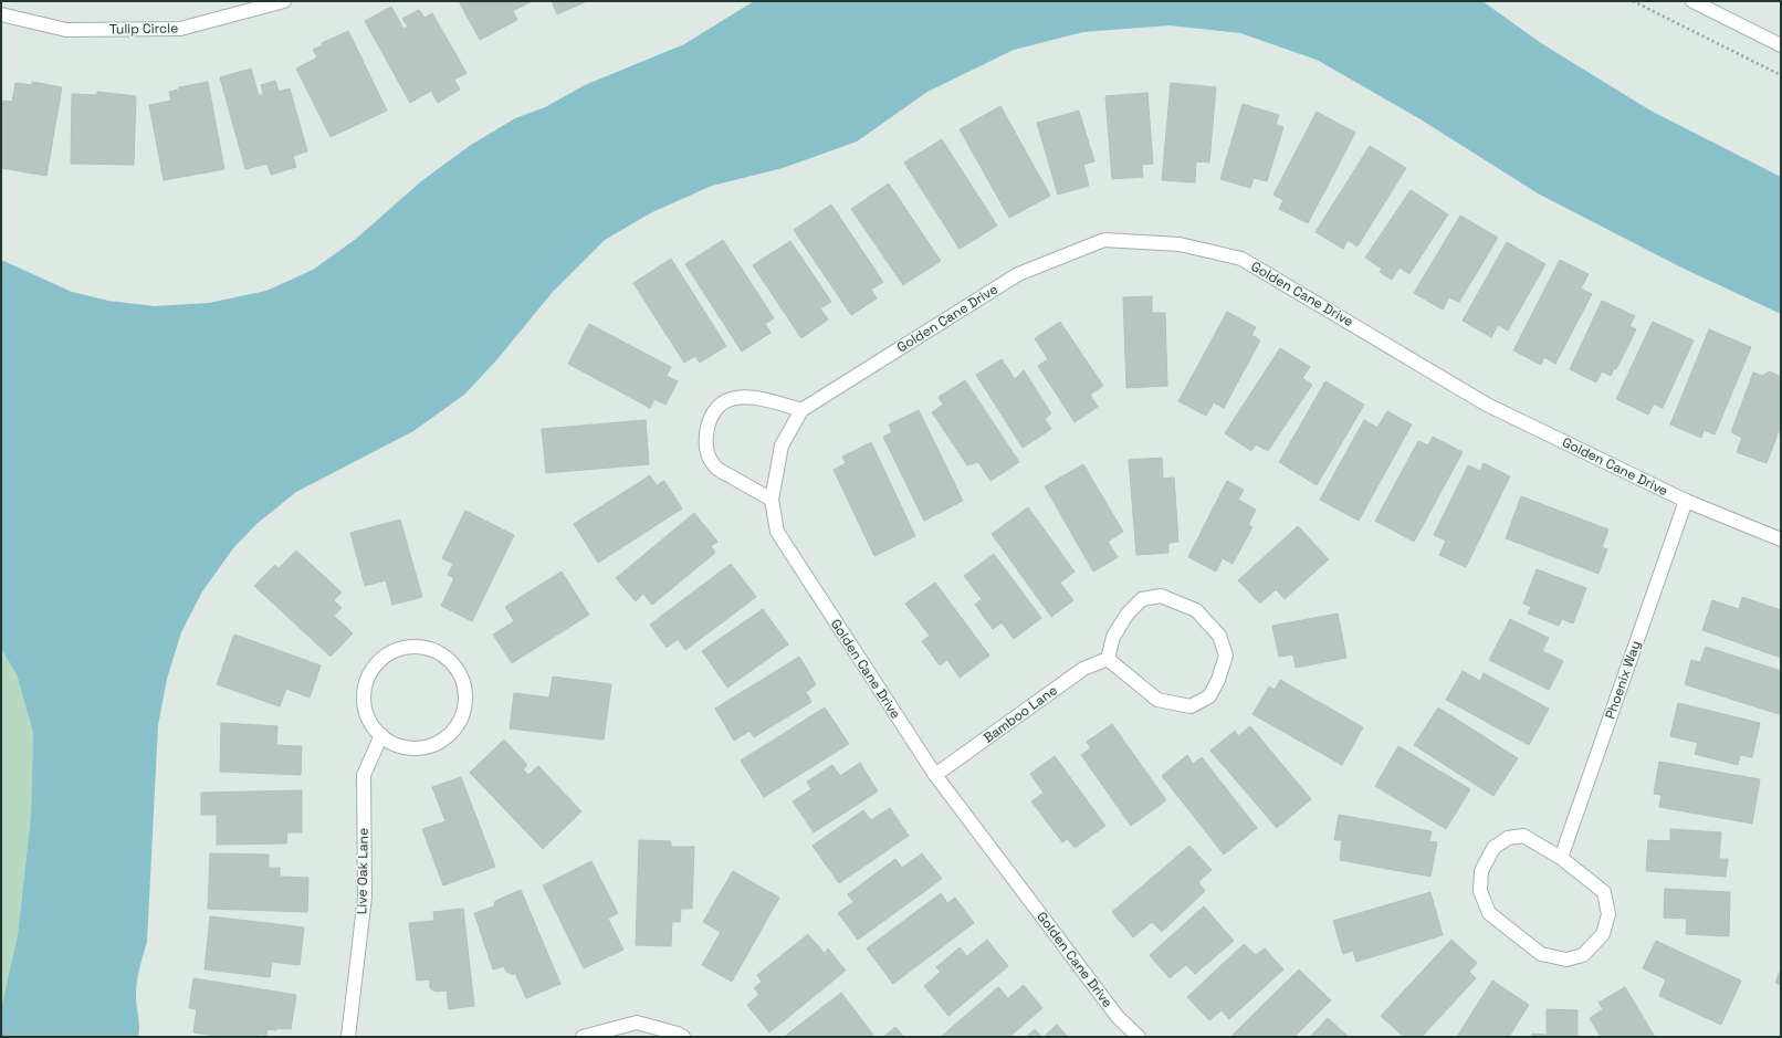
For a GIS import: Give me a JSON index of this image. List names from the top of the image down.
{
  "streets": {
    "street": [
      "Tulip Circle",
      "Golden Cane Drive",
      "Phoenix Way",
      "Bamboo Lane",
      "Live Oak Lane"
    ]
  },
  "crossings": [
    ["Golden Cane Drive", "Phoenix Way"],
    ["Golden Cane Drive", "Bamboo Lane"]
  ]
}
